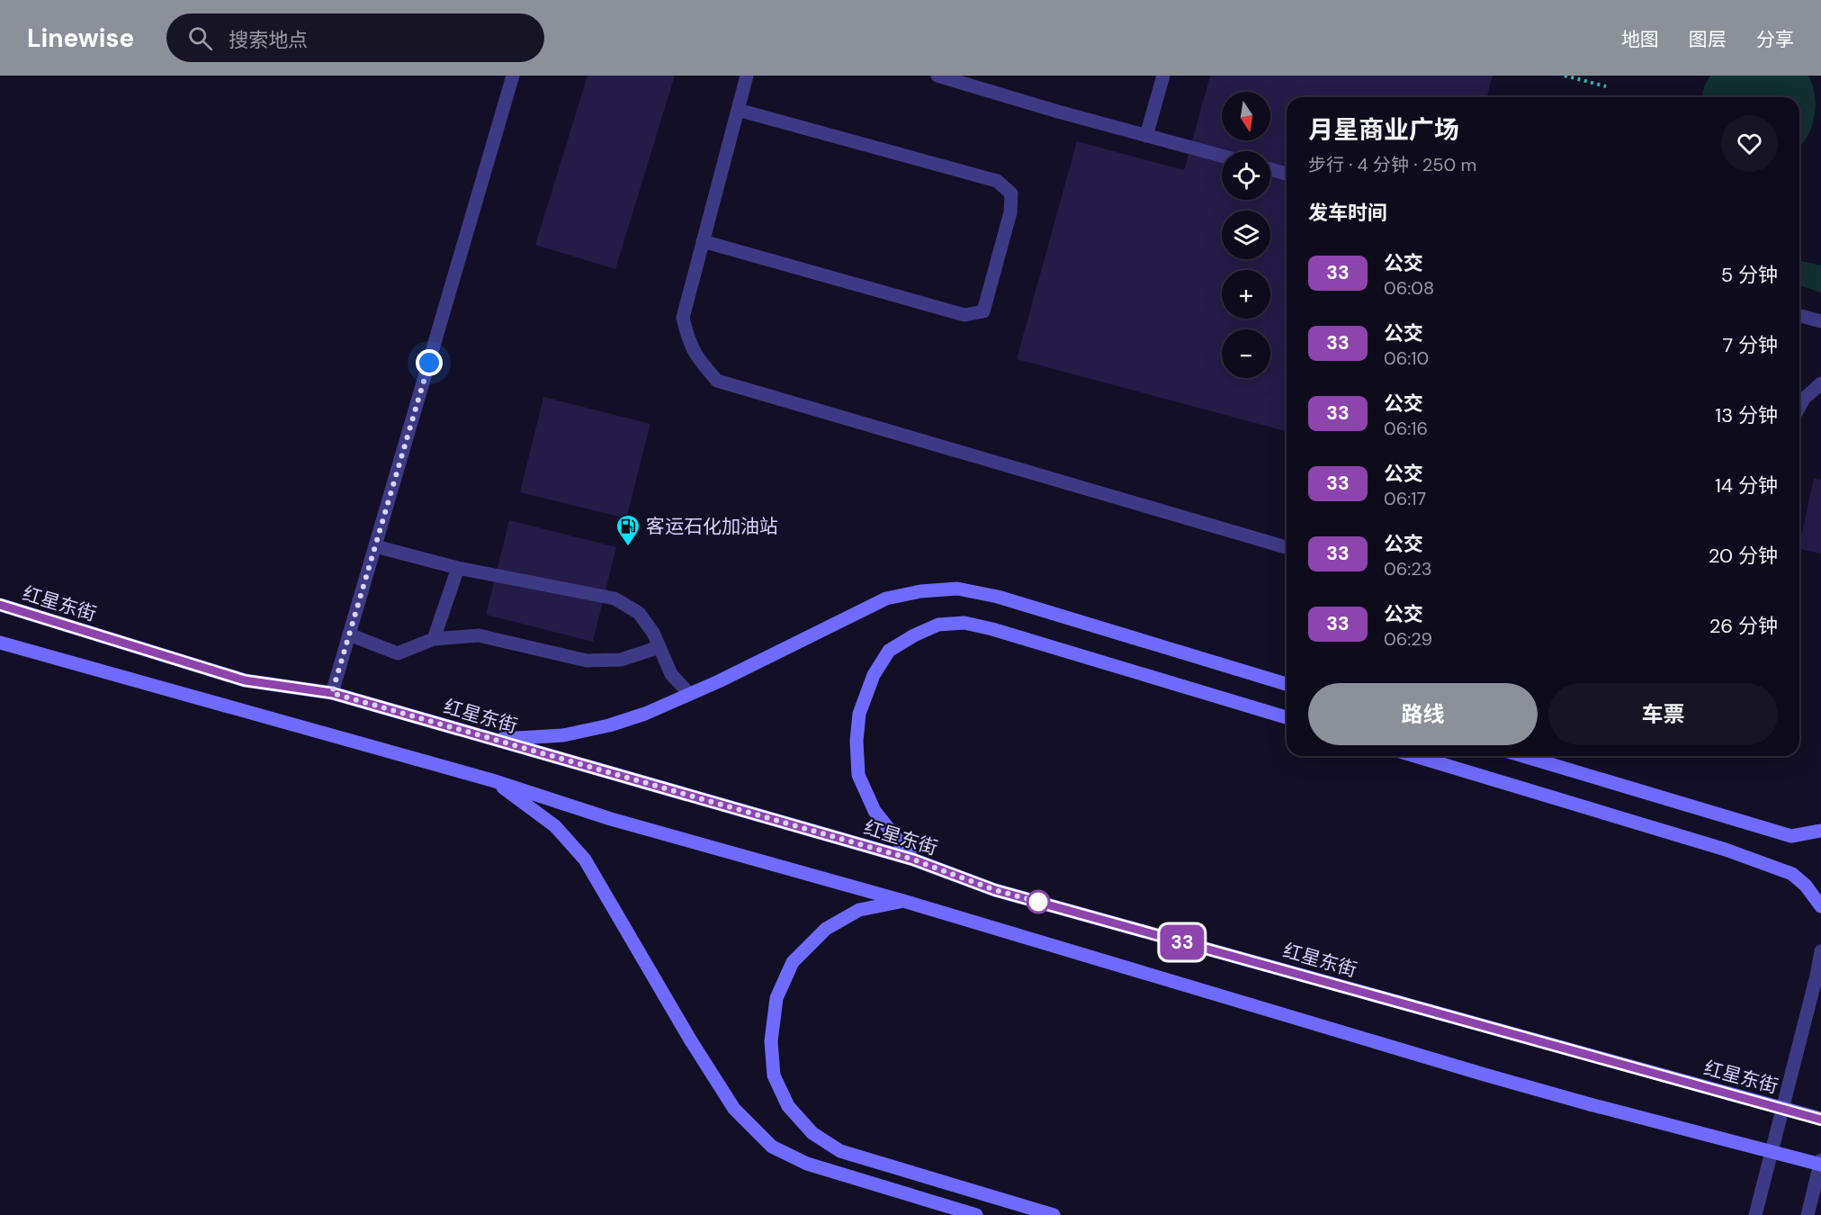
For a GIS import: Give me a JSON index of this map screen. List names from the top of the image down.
{
  "streets": {
    "main road": ["红星东街"]
  },
  "places": {
    "fuel station": ["客运石化加油站"]
  },
  "lines": ["bus line 33"],
  "north": "bottom",
  "page": {
    "header": "Linewise",
    "search": "搜索地点",
    "nav": ["地图", "图层", "分享"],
    "on_map": "33",
    "map_buttons": ["+", "−"],
    "heading": [
      ["月星商业广场", "步行 · 4 分钟 · 250 m"],
      "发车时间"
    ],
    "list": [
      {
        "mark": "33",
        "name": "公交",
        "note": "06:08",
        "value": "5 分钟"
      },
      {
        "mark": "33",
        "name": "公交",
        "note": "06:10",
        "value": "7 分钟"
      },
      {
        "mark": "33",
        "name": "公交",
        "note": "06:16",
        "value": "13 分钟"
      },
      {
        "mark": "33",
        "name": "公交",
        "note": "06:17",
        "value": "14 分钟"
      },
      {
        "mark": "33",
        "name": "公交",
        "note": "06:23",
        "value": "20 分钟"
      },
      {
        "mark": "33",
        "name": "公交",
        "note": "06:29",
        "value": "26 分钟"
      }
    ],
    "buttons": ["路线", "车票"]
  }
}
